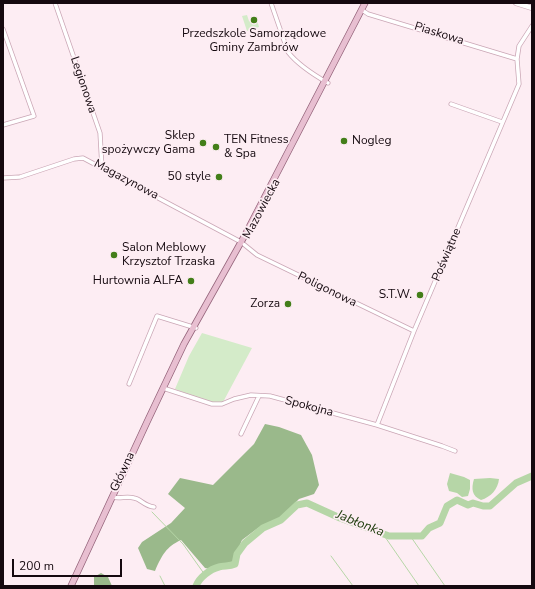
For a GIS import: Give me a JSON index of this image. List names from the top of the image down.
{
  "streets": {
    "main road": ["Mazowiecka", "Główna"],
    "street": [
      "Piaskowa",
      "Legionowa",
      "Magazynowa",
      "Poświątne",
      "Poligonowa",
      "Spokojna"
    ]
  },
  "crossings": [
    ["Piaskowa", "Mazowiecka"],
    ["Piaskowa", "Poświątne"],
    ["Legionowa", "Magazynowa"],
    ["Magazynowa", "Mazowiecka"],
    ["Magazynowa", "Poligonowa"],
    ["Mazowiecka", "Poligonowa"],
    ["Mazowiecka", "Główna"],
    ["Poświątne", "Poligonowa"],
    ["Poświątne", "Spokojna"],
    ["Spokojna", "Główna"]
  ],
  "water": ["Jabłonka"],
  "places": [
    "Przedszkole Samorządowe Gminy Zambrów",
    "Nogleg",
    "Sklep spożywczy Gama",
    "TEN Fitness & Spa",
    "50 style",
    "Salon Meblowy Krzysztof Trzaska",
    "Hurtownia ALFA",
    "S.T.W.",
    "Zorza"
  ],
  "scale_bar": "200 m"
}
